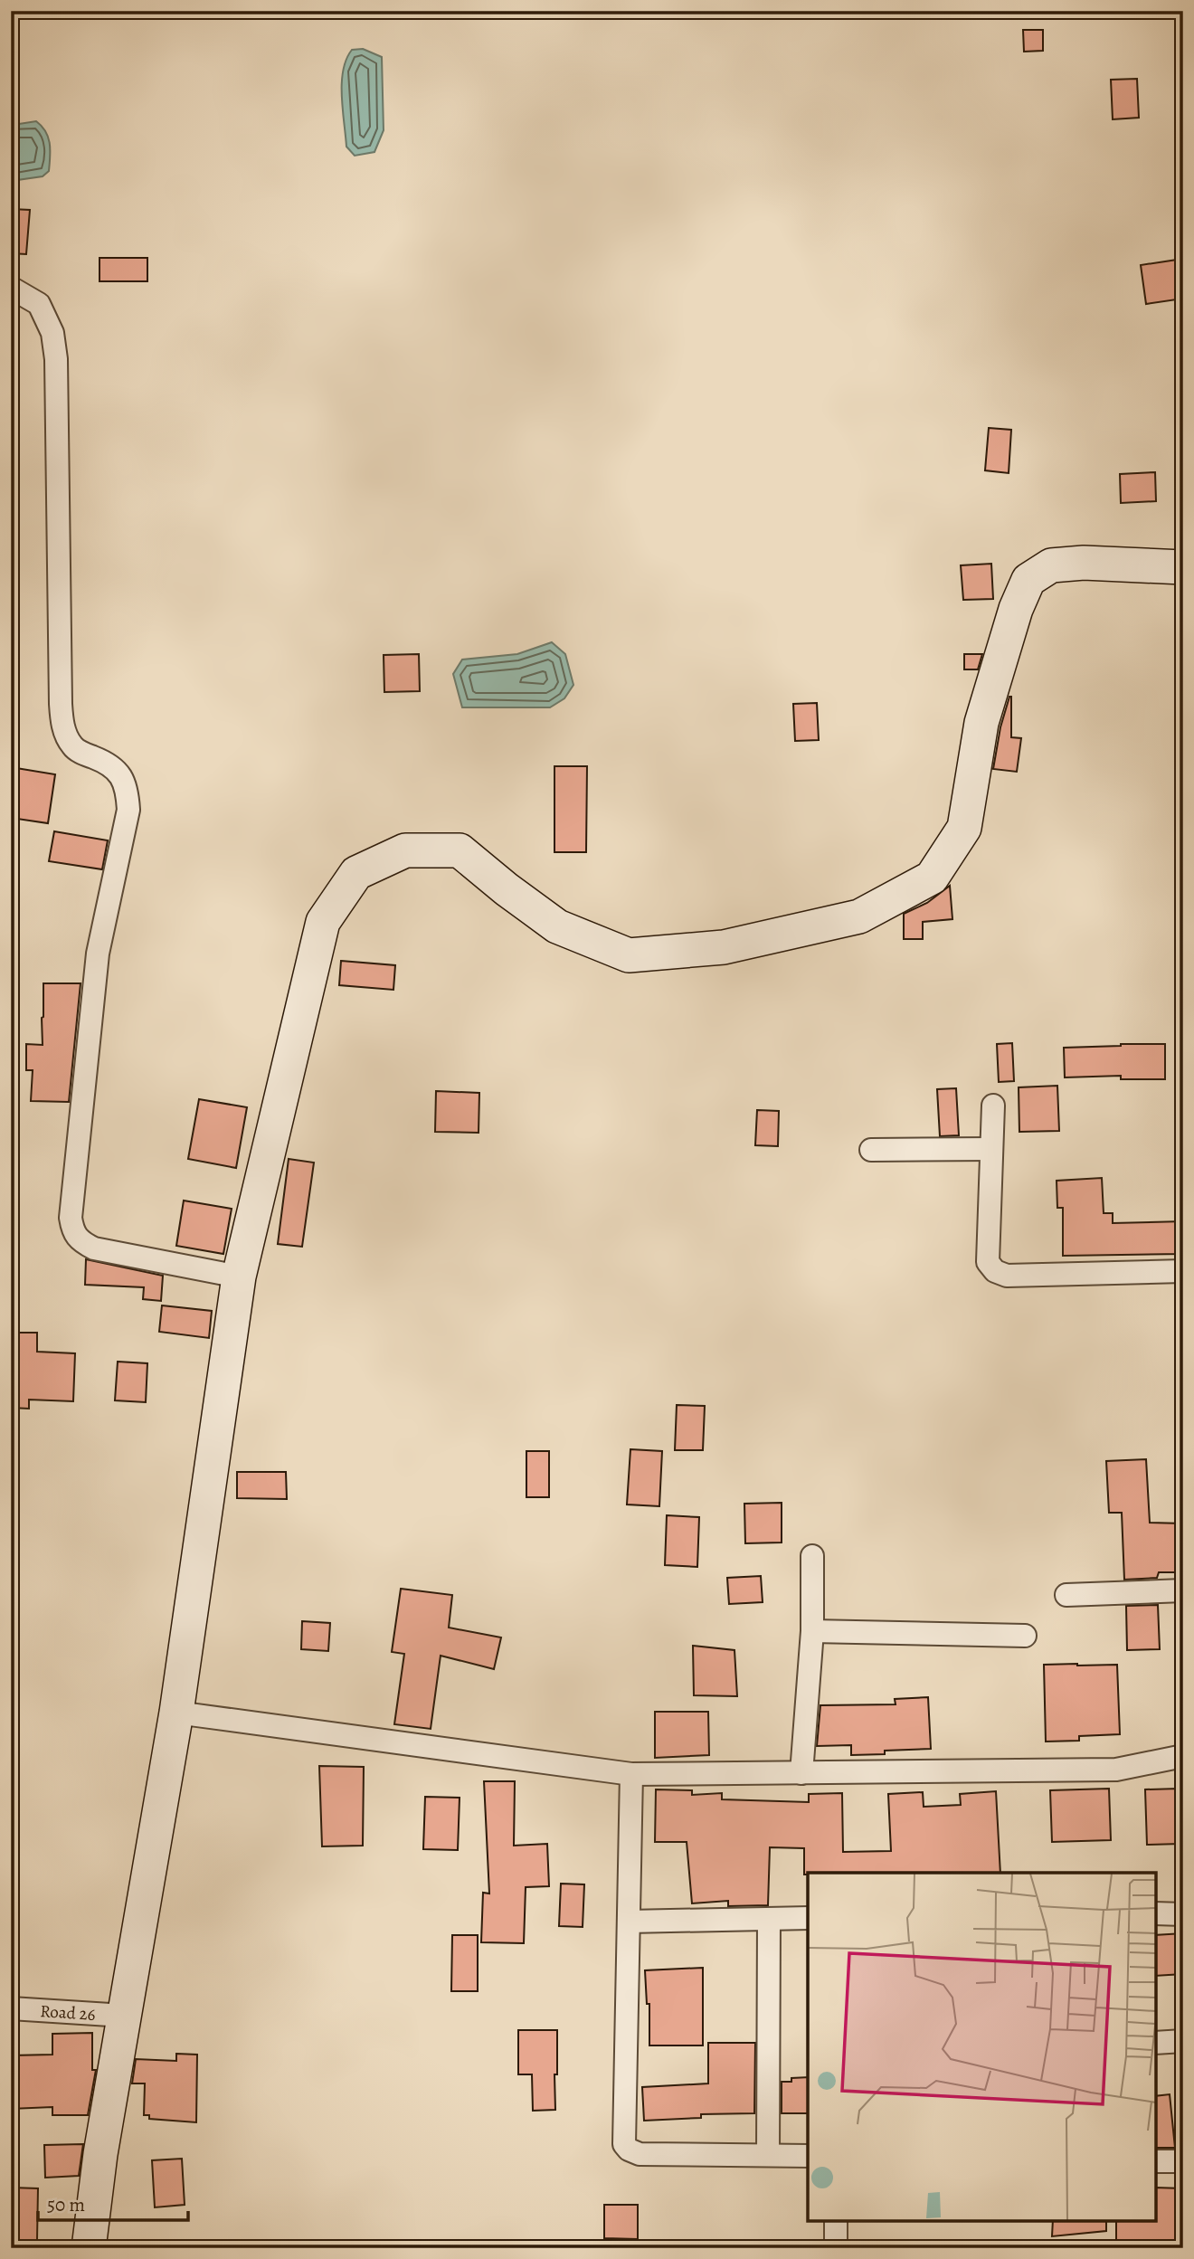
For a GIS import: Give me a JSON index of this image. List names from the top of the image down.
{
  "streets": {
    "street": ["Road 26"]
  },
  "scale_bar": "50 m"
}
